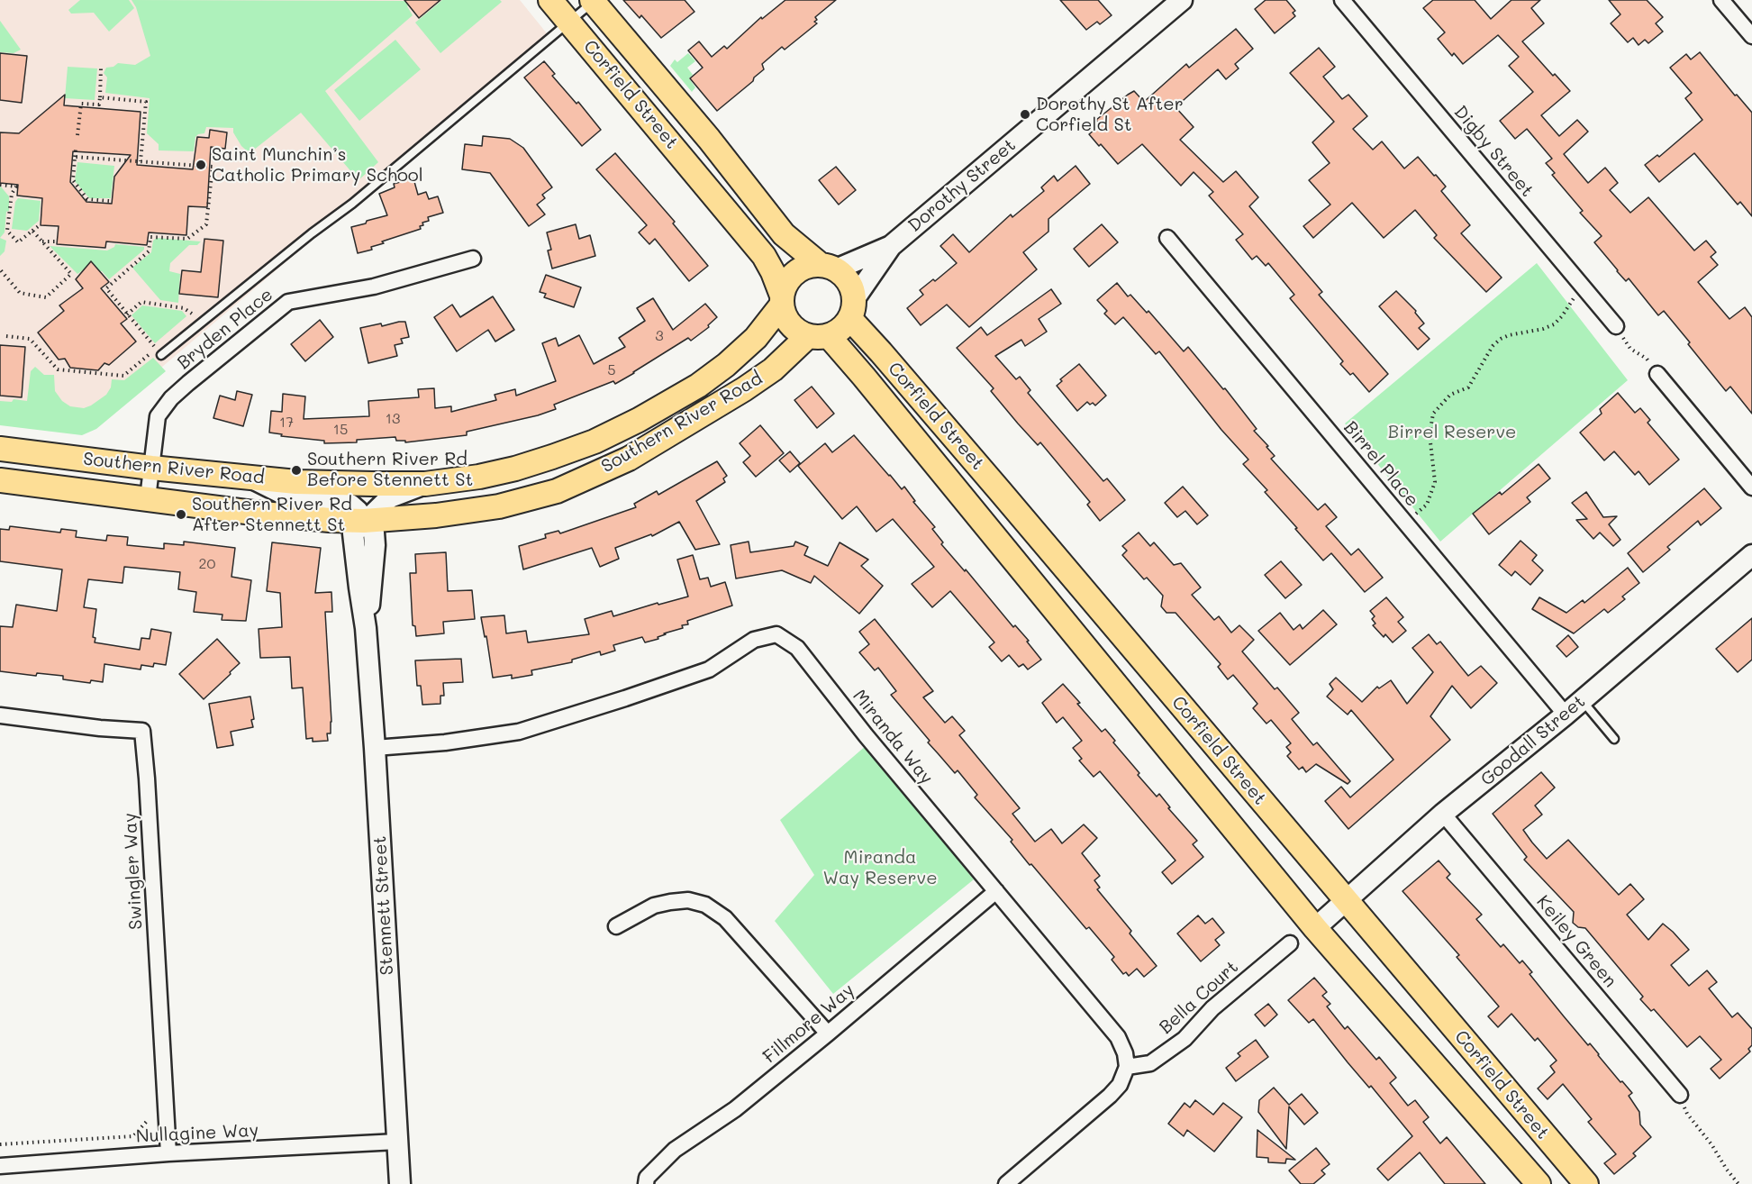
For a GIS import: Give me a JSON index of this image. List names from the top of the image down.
{
  "streets": {
    "main road": ["Corfield Street", "Southern River Road"],
    "street": [
      "Digby Street",
      "Dorothy Street",
      "Bryden Place",
      "Birrel Place",
      "Miranda Way",
      "Goodall Street",
      "Swingler Way",
      "Stennett Street",
      "Keiley Green",
      "Bella Court",
      "Fillmore Way",
      "Nullagine Way"
    ]
  },
  "crossings": [
    ["Corfield Street", "Dorothy Street"],
    ["Corfield Street", "Southern River Road"],
    ["Corfield Street", "Goodall Street"],
    ["Dorothy Street", "Southern River Road"],
    ["Bryden Place", "Southern River Road"],
    ["Southern River Road", "Stennett Street"],
    ["Birrel Place", "Goodall Street"],
    ["Miranda Way", "Stennett Street"],
    ["Miranda Way", "Bella Court"],
    ["Miranda Way", "Fillmore Way"],
    ["Goodall Street", "Keiley Green"],
    ["Swingler Way", "Nullagine Way"],
    ["Stennett Street", "Nullagine Way"]
  ],
  "parks": ["Birrel Reserve", "Miranda Way Reserve"],
  "places": [
    "Dorothy St After Corfield St",
    "Saint Munchin’s Catholic Primary School",
    "Southern River Rd Before Stennett St",
    "Southern River Rd After Stennett St"
  ],
  "house_numbers": [
    "3",
    "5",
    "13",
    "17",
    "15",
    "20"
  ]
}
